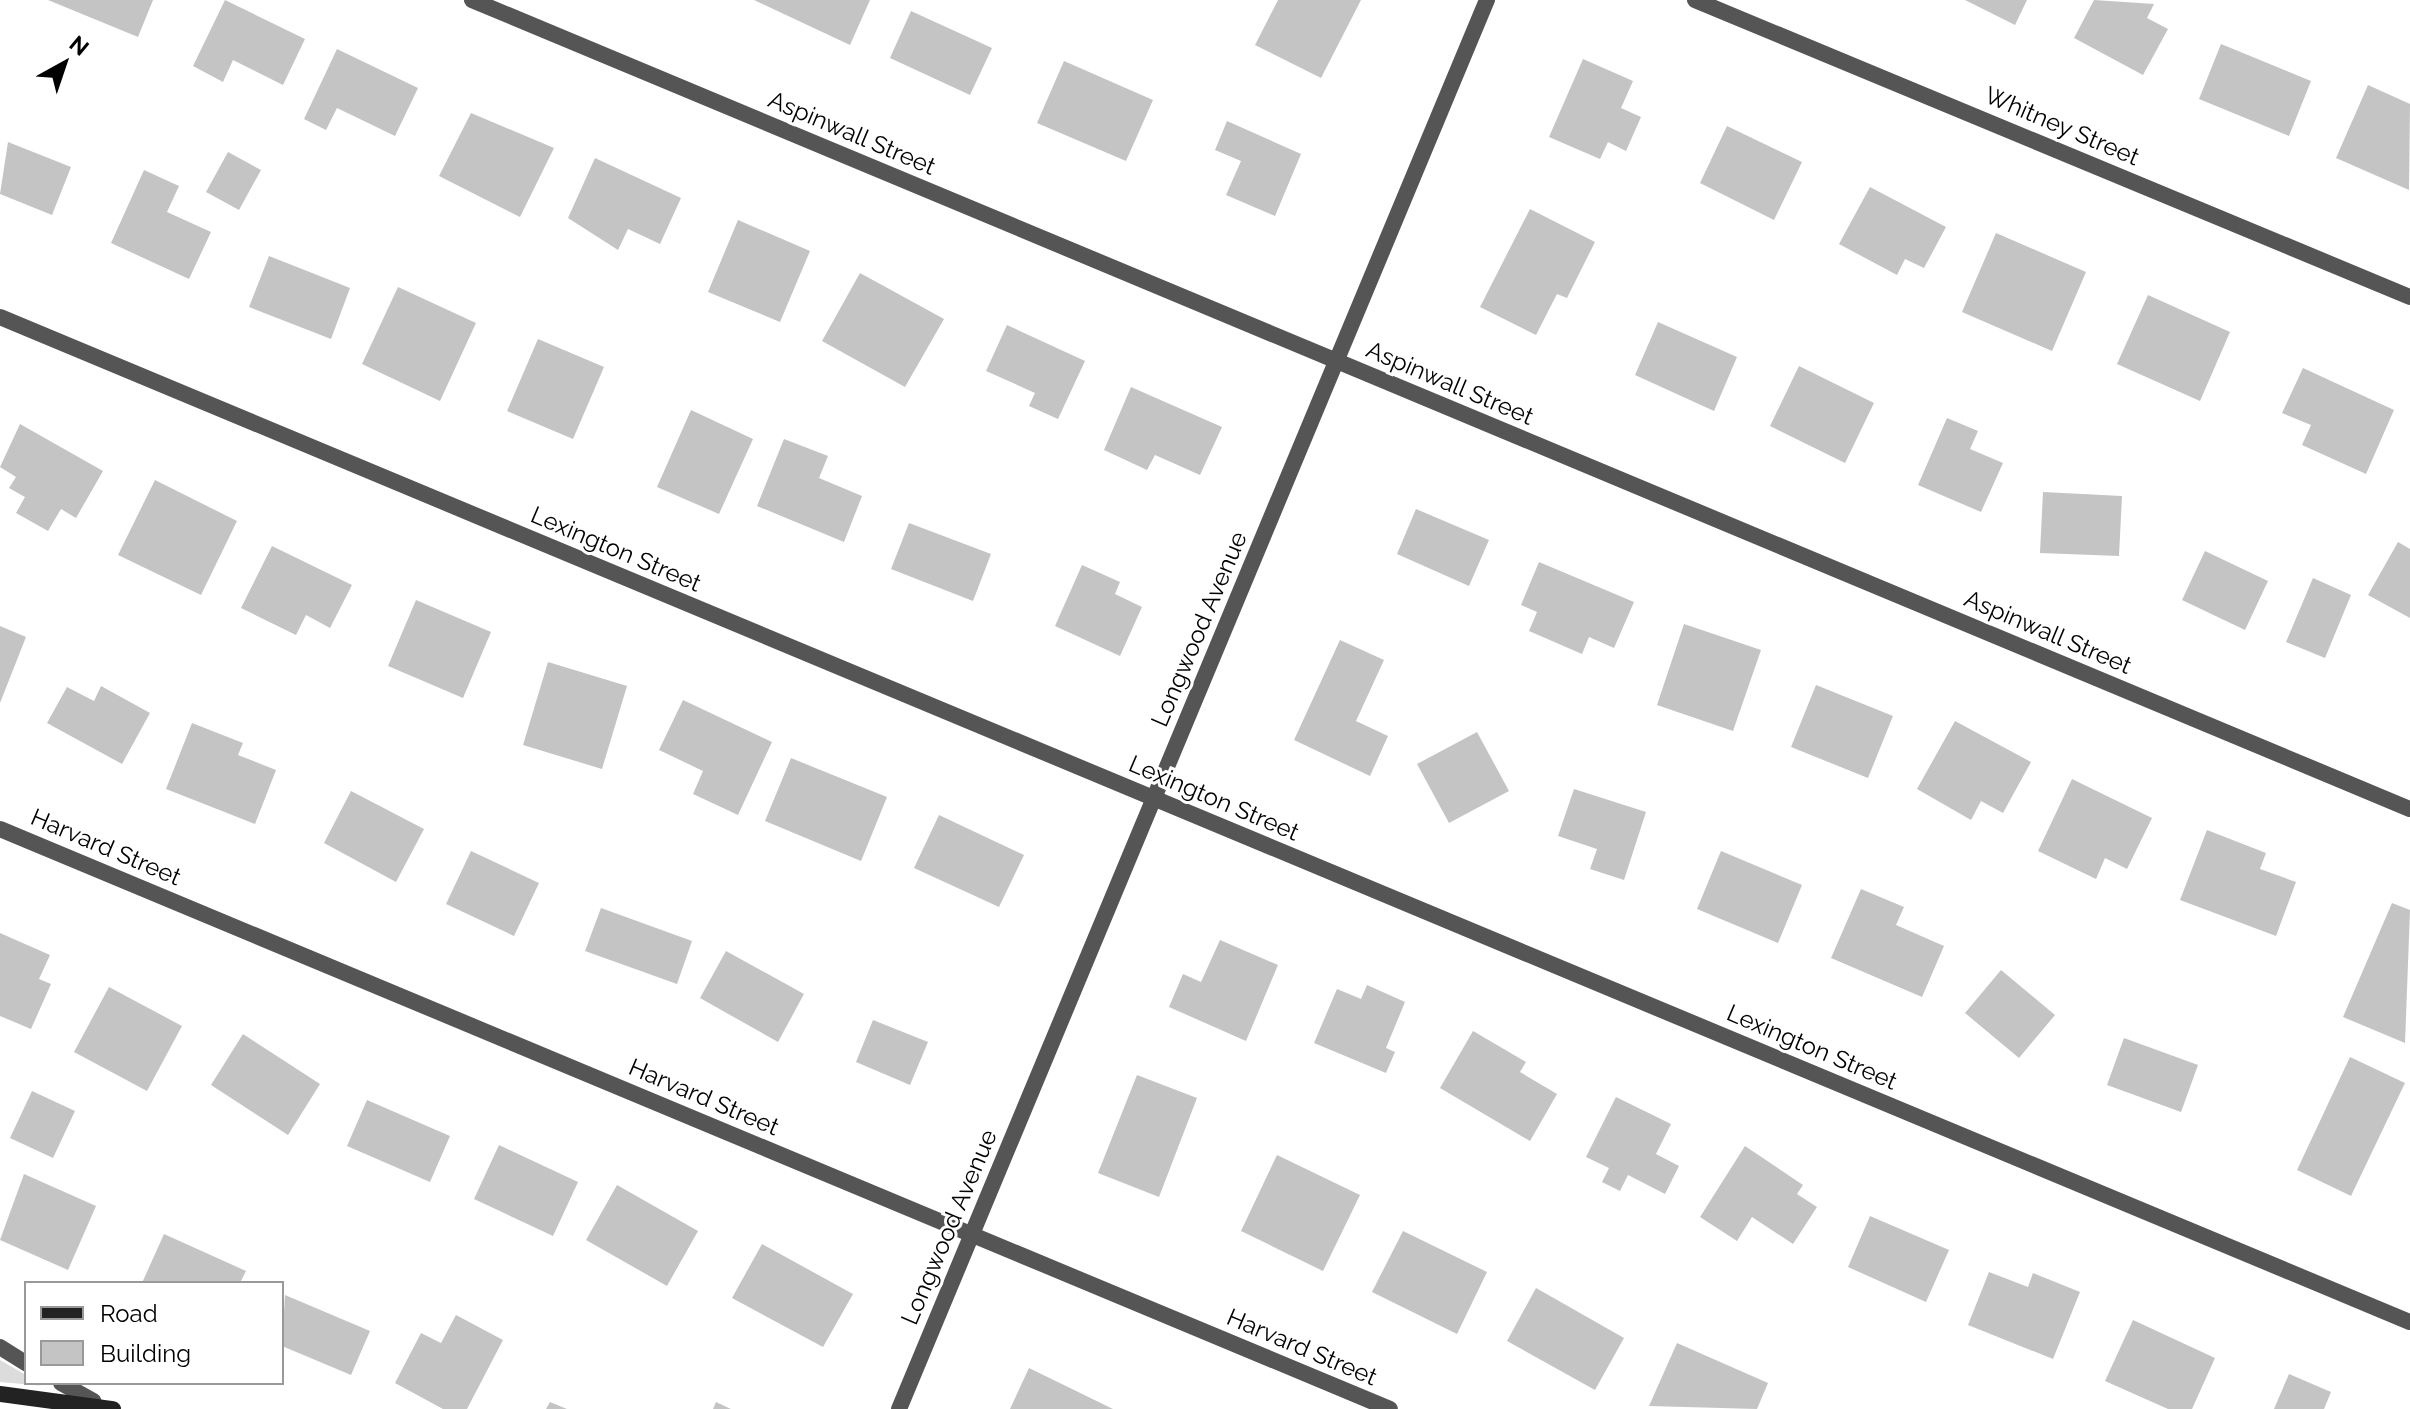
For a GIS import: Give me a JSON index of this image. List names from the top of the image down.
{
  "streets": {
    "street": [
      "Whitney Street",
      "Aspinwall Street",
      "Lexington Street",
      "Longwood Avenue",
      "Harvard Street"
    ]
  },
  "crossings": [
    ["Aspinwall Street", "Longwood Avenue"],
    ["Lexington Street", "Longwood Avenue"],
    ["Longwood Avenue", "Harvard Street"]
  ],
  "legend": ["Road", "Building"],
  "north": "top right"
}
